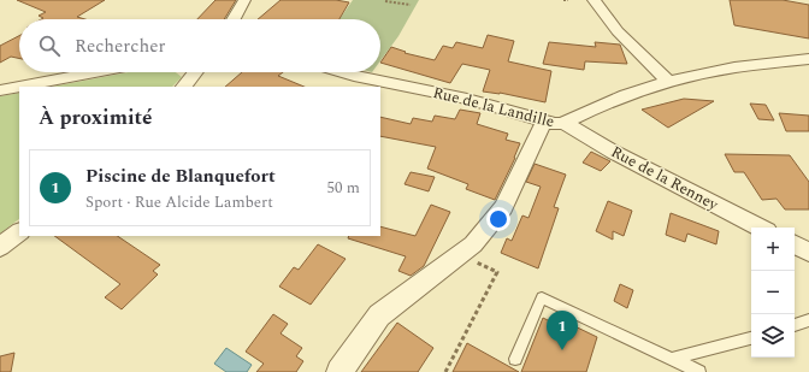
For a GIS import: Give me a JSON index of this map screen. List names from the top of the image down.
{
  "streets": {
    "street": ["Rue de la Landille", "Rue de la Renney"]
  },
  "crossings": [
    ["Rue de la Landille", "Rue de la Renney"]
  ],
  "page": {
    "search": "Rechercher",
    "heading": "À proximité",
    "list": [
      {
        "mark": "1",
        "name": "Piscine de Blanquefort",
        "note": "Sport · Rue Alcide Lambert",
        "value": "50 m"
      }
    ],
    "map_buttons": ["+", "−"],
    "pins": "1"
  }
}
